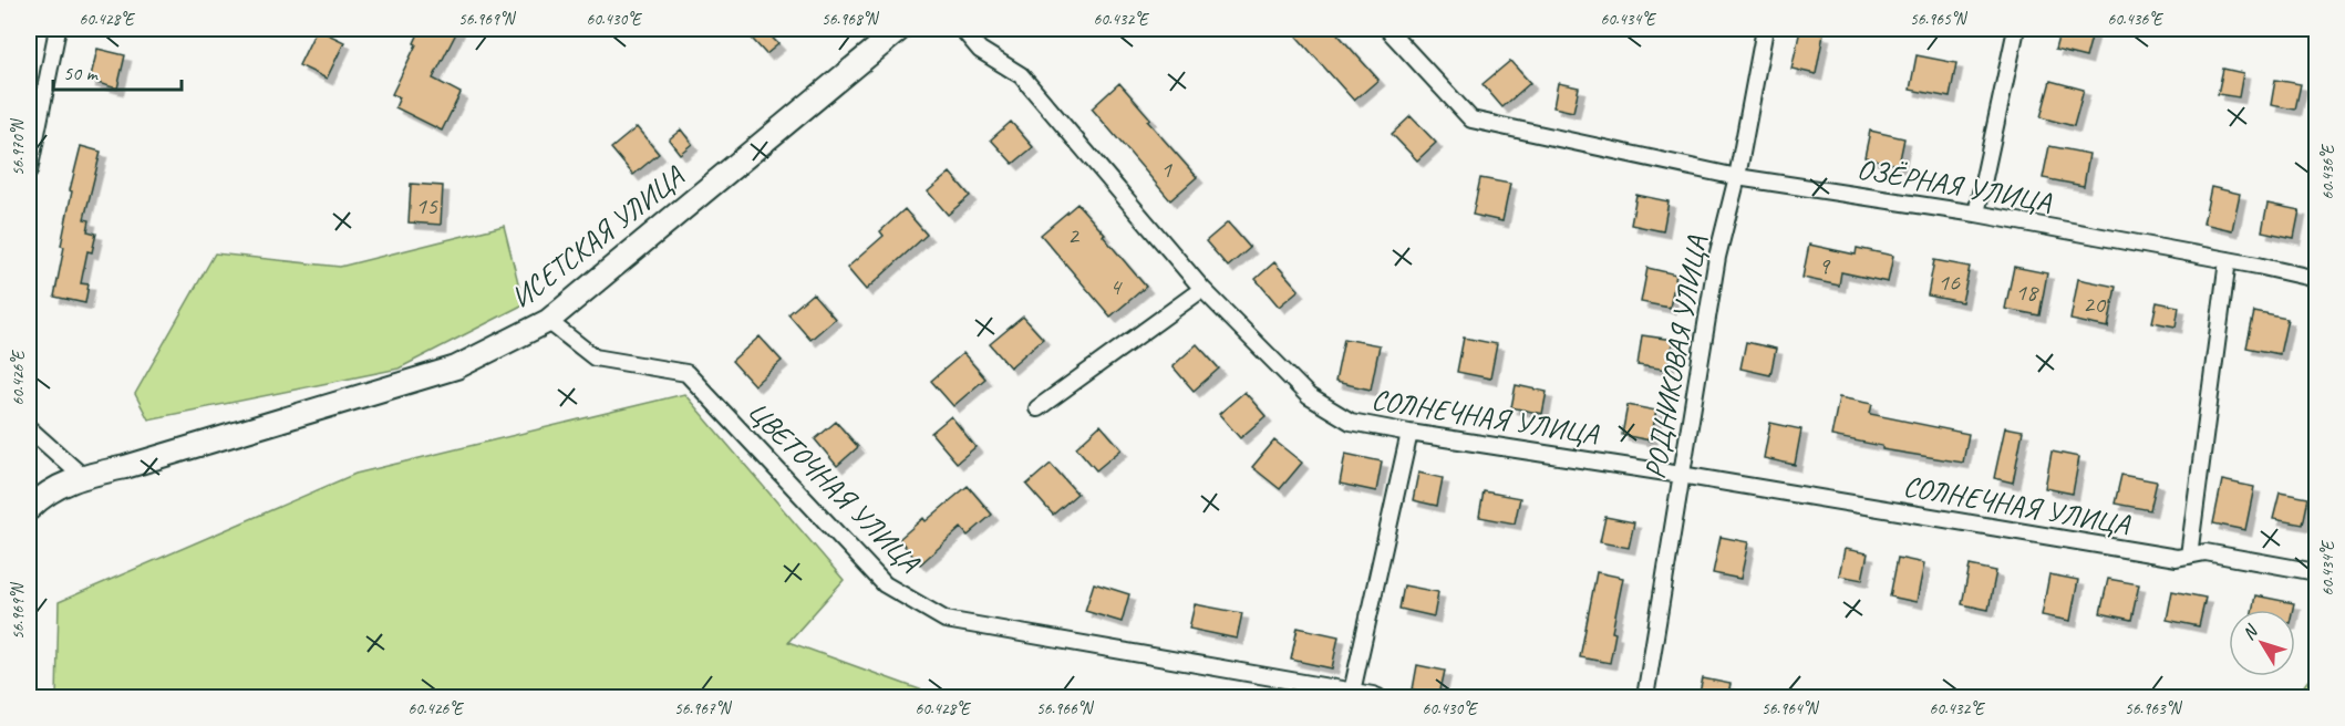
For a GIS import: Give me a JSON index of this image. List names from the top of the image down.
{
  "streets": {
    "main road": ["ИСЕТСКАЯ УЛИЦА"],
    "street": [
      "ОЗЁРНАЯ УЛИЦА",
      "РОДНИКОВАЯ УЛИЦА",
      "СОЛНЕЧНАЯ УЛИЦА",
      "ЦВЕТОЧНАЯ УЛИЦА"
    ]
  },
  "crossings": [
    ["ОЗЁРНАЯ УЛИЦА", "РОДНИКОВАЯ УЛИЦА"],
    ["ИСЕТСКАЯ УЛИЦА", "ЦВЕТОЧНАЯ УЛИЦА"],
    ["РОДНИКОВАЯ УЛИЦА", "СОЛНЕЧНАЯ УЛИЦА"]
  ],
  "house_numbers": [
    "1",
    "15",
    "2",
    "9",
    "16",
    "4",
    "18",
    "20"
  ],
  "scale_bar": "50 m",
  "north": "top left",
  "coordinates": [
    "60.428°E",
    "56.969°N",
    "60.430°E",
    "56.968°N",
    "60.432°E",
    "60.434°E",
    "56.965°N",
    "60.436°E",
    "56.970°N",
    "60.426°E",
    "56.967°N",
    "56.966°N",
    "56.964°N",
    "56.963°N"
  ]
}
